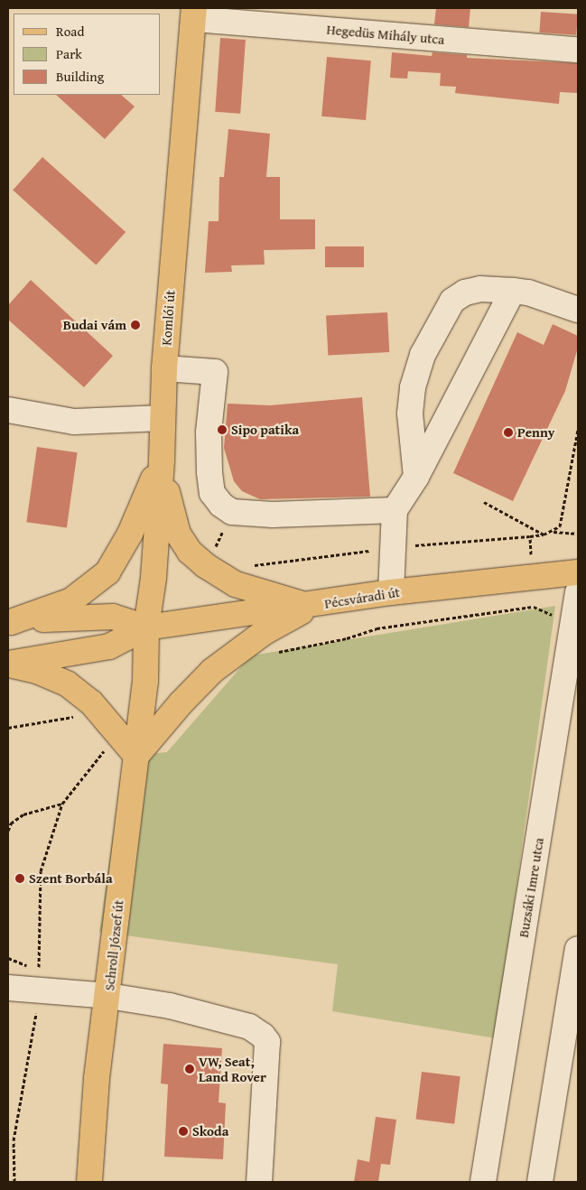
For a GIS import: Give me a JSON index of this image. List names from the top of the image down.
{
  "streets": {
    "main road": ["Komlói út", "Pécsváradi út", "Schroll József út"],
    "street": ["Hegedüs Mihály utca", "Buzsáki Imre utca"]
  },
  "crossings": [
    ["Hegedüs Mihály utca", "Komlói út"],
    ["Komlói út", "Pécsváradi út"],
    ["Komlói út", "Schroll József út"],
    ["Pécsváradi út", "Schroll József út"]
  ],
  "places": [
    "Budai vám",
    "Sipo patika",
    "Penny",
    "Szent Borbála",
    "VW, Seat, Land Rover",
    "Skoda"
  ],
  "legend": ["Road", "Park", "Building"]
}
